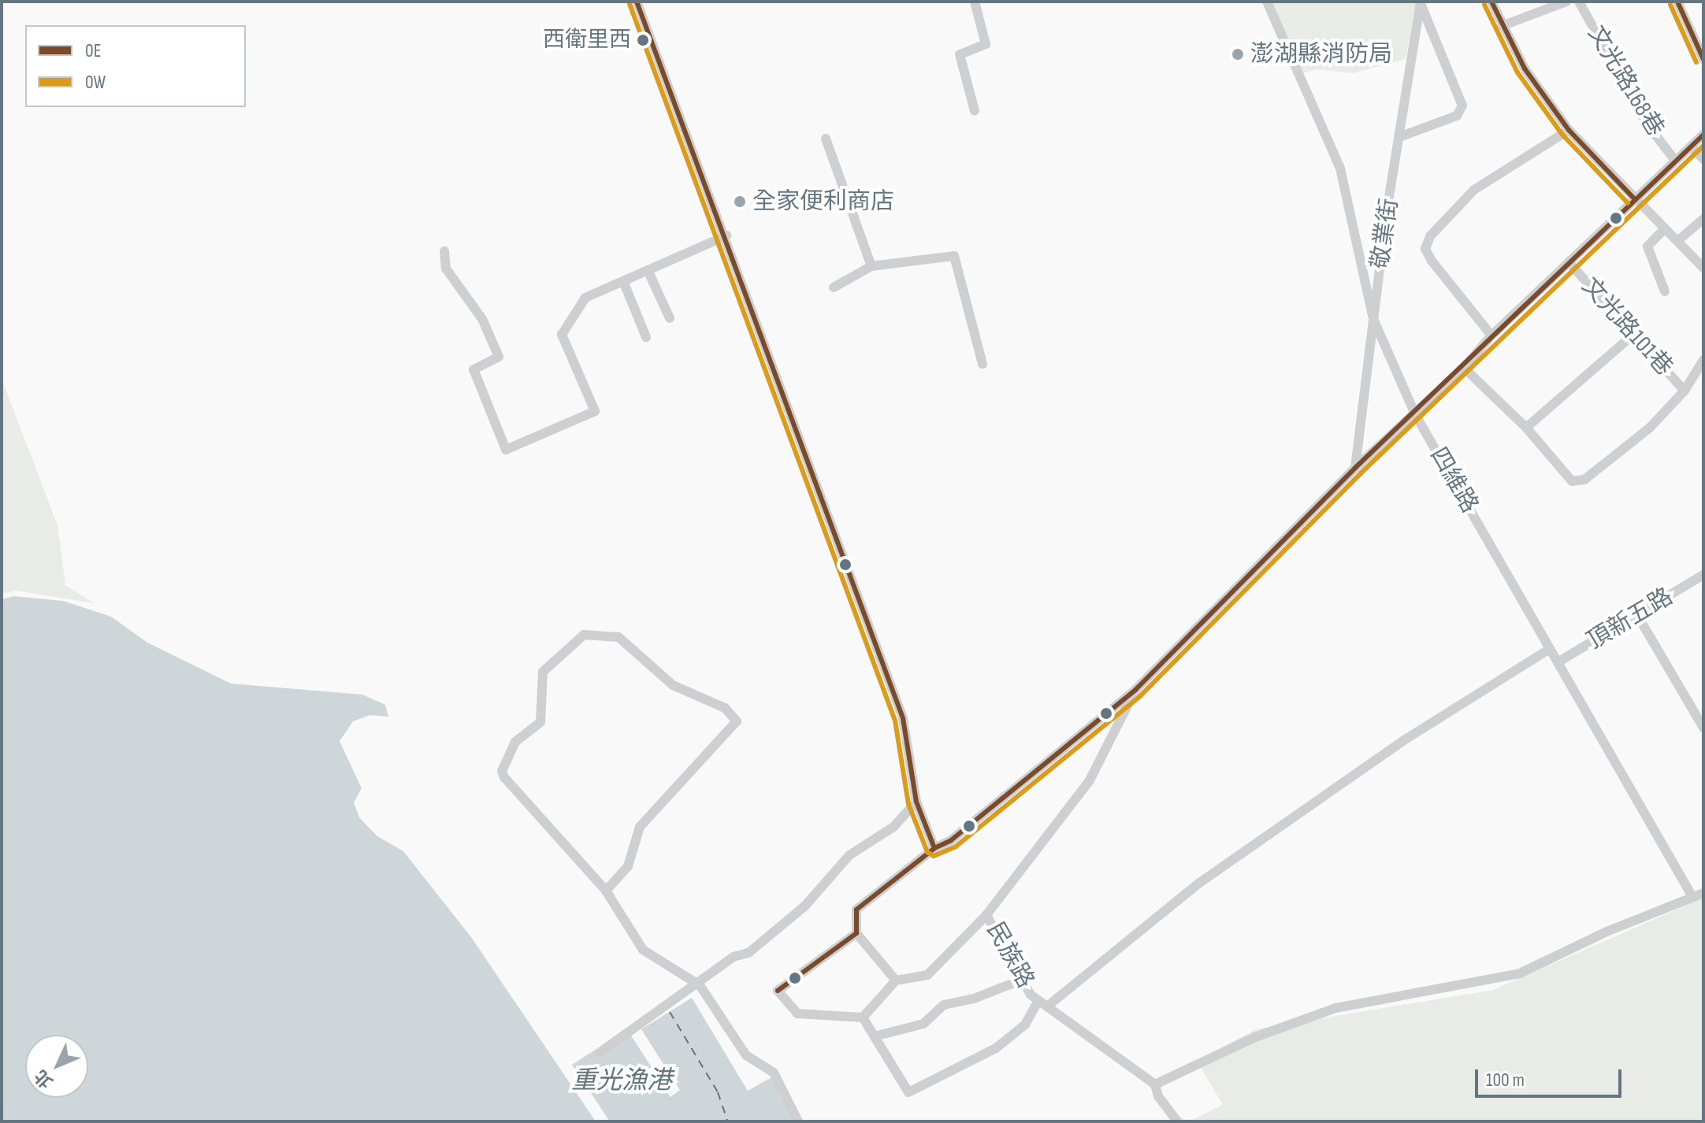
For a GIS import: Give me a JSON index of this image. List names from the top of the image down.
{
  "streets": {
    "street": [
      "文光路168巷",
      "敬業街",
      "文光路101巷",
      "四維路",
      "頂新五路",
      "民族路"
    ]
  },
  "crossings": [
    ["敬業街", "四維路"],
    ["四維路", "頂新五路"]
  ],
  "water": ["重光漁港"],
  "places": ["西衛里西", "澎湖縣消防局", "全家便利商店"],
  "lines": ["transit line 0E", "transit line 0W"],
  "legend": ["0E", "0W"],
  "scale_bar": "100 m",
  "north": "bottom left"
}
